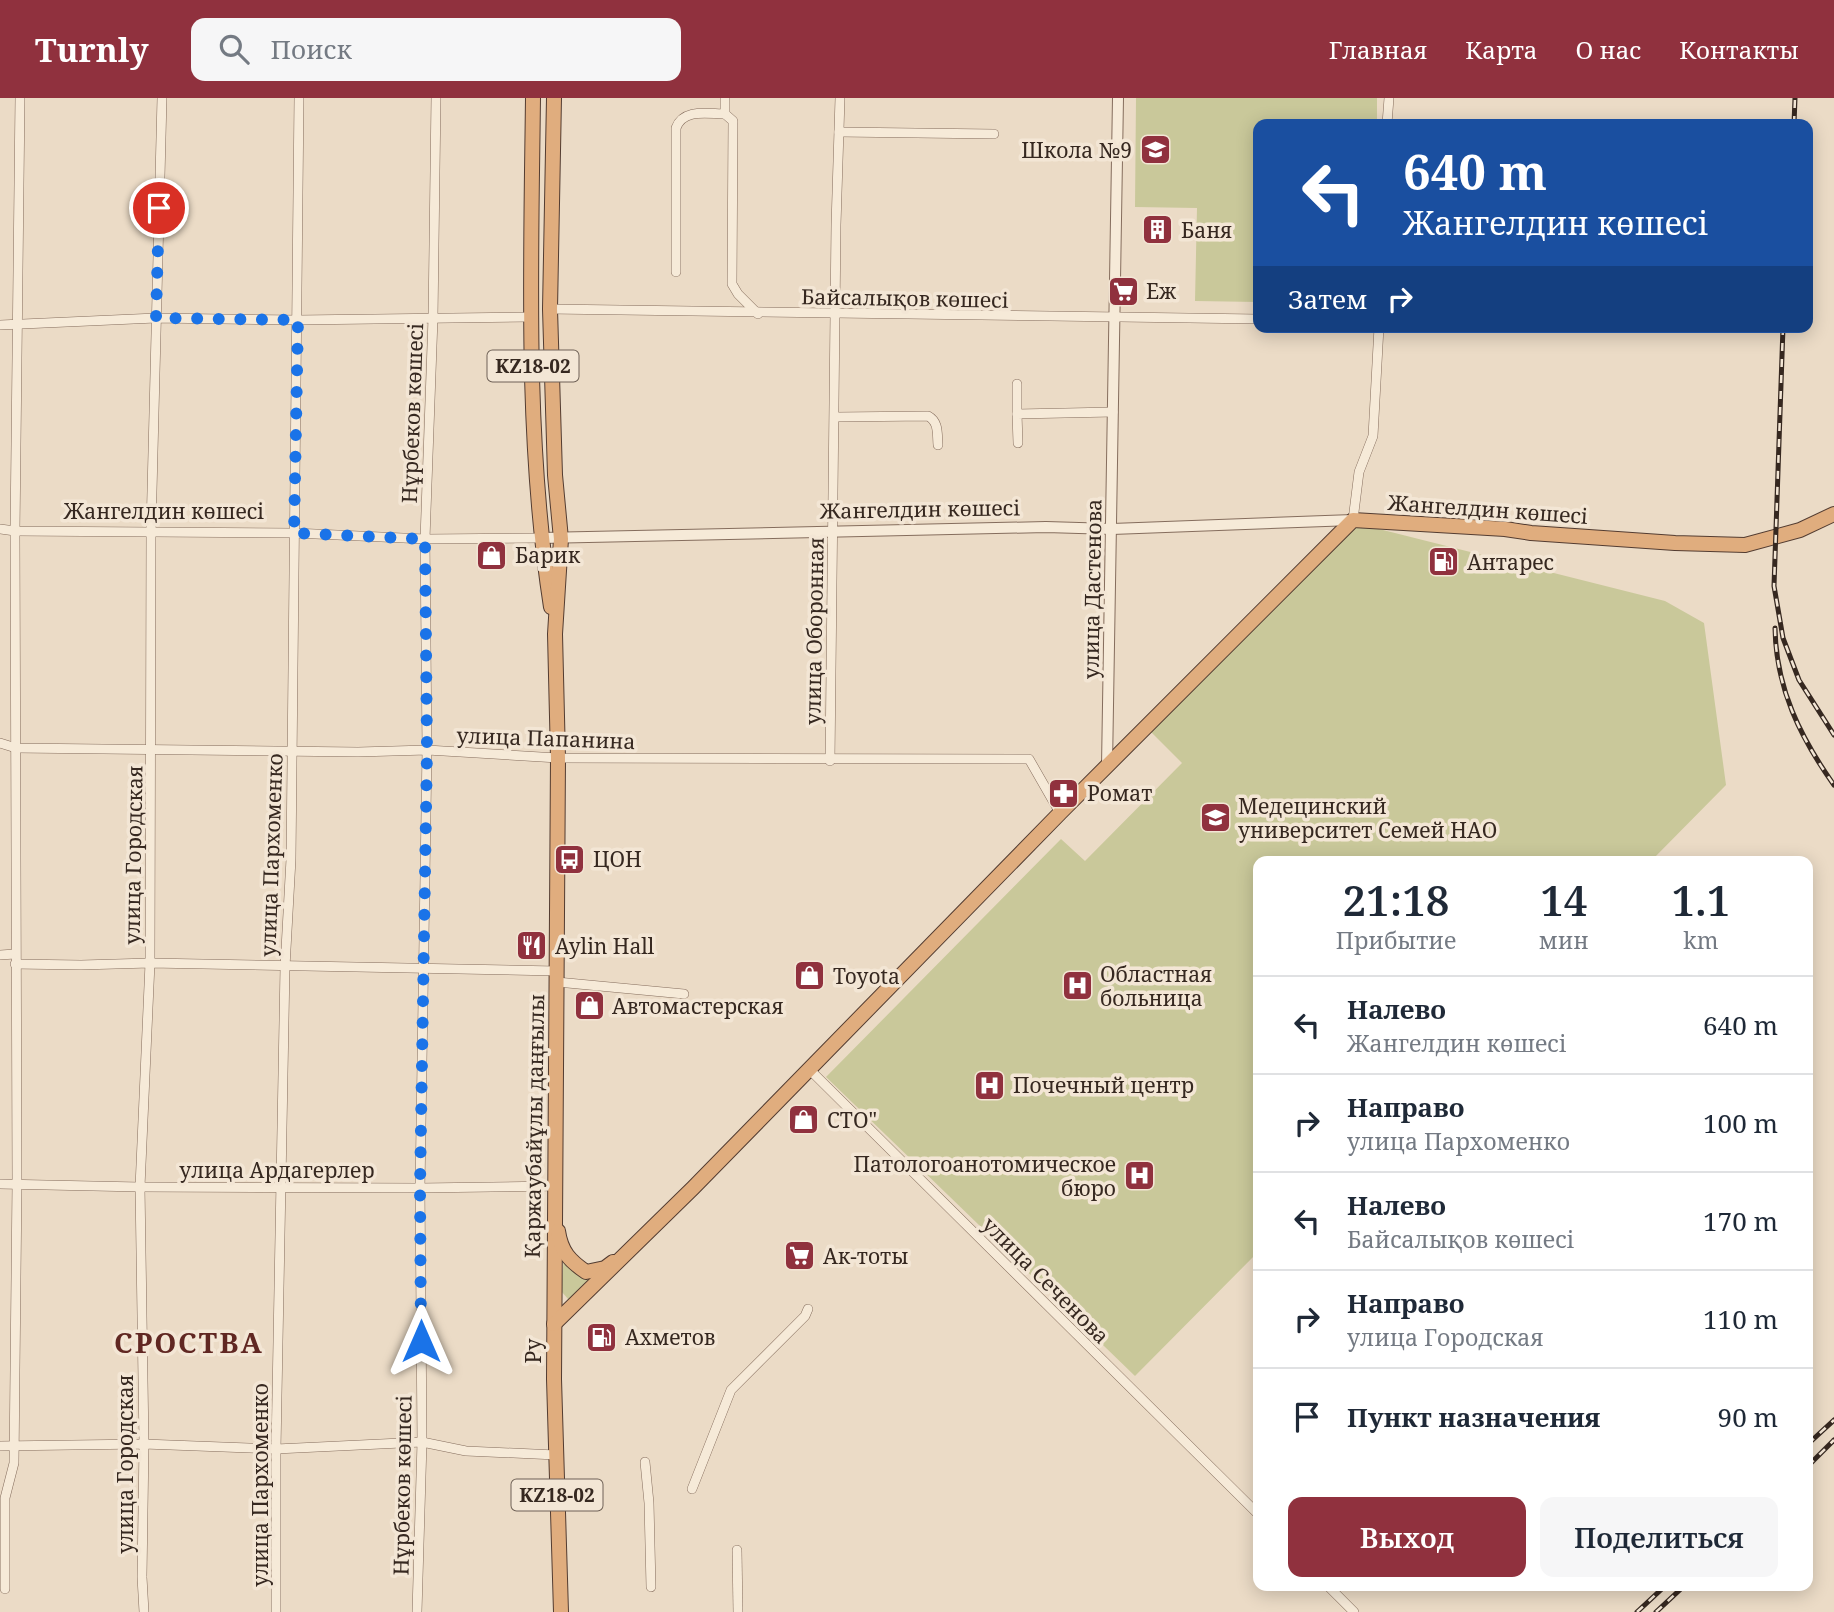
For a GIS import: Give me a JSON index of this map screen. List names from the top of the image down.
{
  "streets": {
    "highway": [
      "KZ18-02",
      "Жангелдин көшесі",
      "Қаржаубайұлы даңғылы",
      "Ру"
    ],
    "street": [
      "Байсалықов көшесі",
      "Нұрбеков көшесі",
      "улица Дастенова",
      "улица Оборонная",
      "улица Папанина",
      "улица Городская",
      "улица Пархоменко",
      "улица Ардагерлер",
      "улица Сеченова"
    ]
  },
  "crossings": [
    ["Байсалықов көшесі", "улица Дастенова"],
    ["Байсалықов көшесі", "улица Оборонная"],
    ["Байсалықов көшесі", "Қаржаубайұлы даңғылы"],
    ["KZ18-02", "Ру"],
    ["Нұрбеков көшесі", "Жангелдин көшесі"],
    ["Нұрбеков көшесі", "улица Папанина"],
    ["Нұрбеков көшесі", "улица Ардагерлер"],
    ["Жангелдин көшесі", "улица Дастенова"],
    ["Жангелдин көшесі", "улица Оборонная"],
    ["Жангелдин көшесі", "улица Городская"],
    ["Жангелдин көшесі", "улица Пархоменко"],
    ["Жангелдин көшесі", "Қаржаубайұлы даңғылы"],
    ["улица Оборонная", "улица Папанина"],
    ["улица Папанина", "улица Городская"],
    ["улица Папанина", "улица Пархоменко"],
    ["улица Папанина", "Қаржаубайұлы даңғылы"],
    ["улица Городская", "улица Ардагерлер"],
    ["улица Пархоменко", "улица Ардагерлер"],
    ["Қаржаубайұлы даңғылы", "улица Ардагерлер"],
    ["Қаржаубайұлы даңғылы", "Ру"]
  ],
  "districts": ["СРОСТВА"],
  "places": {
    "school or university": ["Школа №9", "Медецинский университет Семей НАО"],
    "building": ["Баня"],
    "supermarket": ["Еж", "Ак-тоты"],
    "shop": [
      "Барик",
      "Toyota",
      "Автомастерская",
      "СТО\""
    ],
    "fuel station": ["Антарес", "Ахметов"],
    "pharmacy": ["Ромат"],
    "bus stop": ["ЦОН"],
    "restaurant": ["Aylin Hall"],
    "hospital": ["Областная больница", "Почечный центр", "Патологоанотомическое бюро"]
  },
  "page": {
    "header": "Turnly",
    "search": "Поиск",
    "nav": [
      "Главная",
      "Карта",
      "О нас",
      "Контакты"
    ],
    "turn": ["640 m", "Жангелдин көшесі"],
    "then": "Затем",
    "eta": [
      "21:18",
      "Прибытие",
      "14",
      "мин",
      "1.1",
      "km"
    ],
    "list": [
      {
        "name": "Налево",
        "note": "Жангелдин көшесі",
        "value": "640 m"
      },
      {
        "name": "Направо",
        "note": "улица Пархоменко",
        "value": "100 m"
      },
      {
        "name": "Налево",
        "note": "Байсалықов көшесі",
        "value": "170 m"
      },
      {
        "name": "Направо",
        "note": "улица Городская",
        "value": "110 m"
      },
      {
        "name": "Пункт назначения",
        "value": "90 m"
      }
    ],
    "buttons": ["Выход", "Поделиться"]
  }
}
